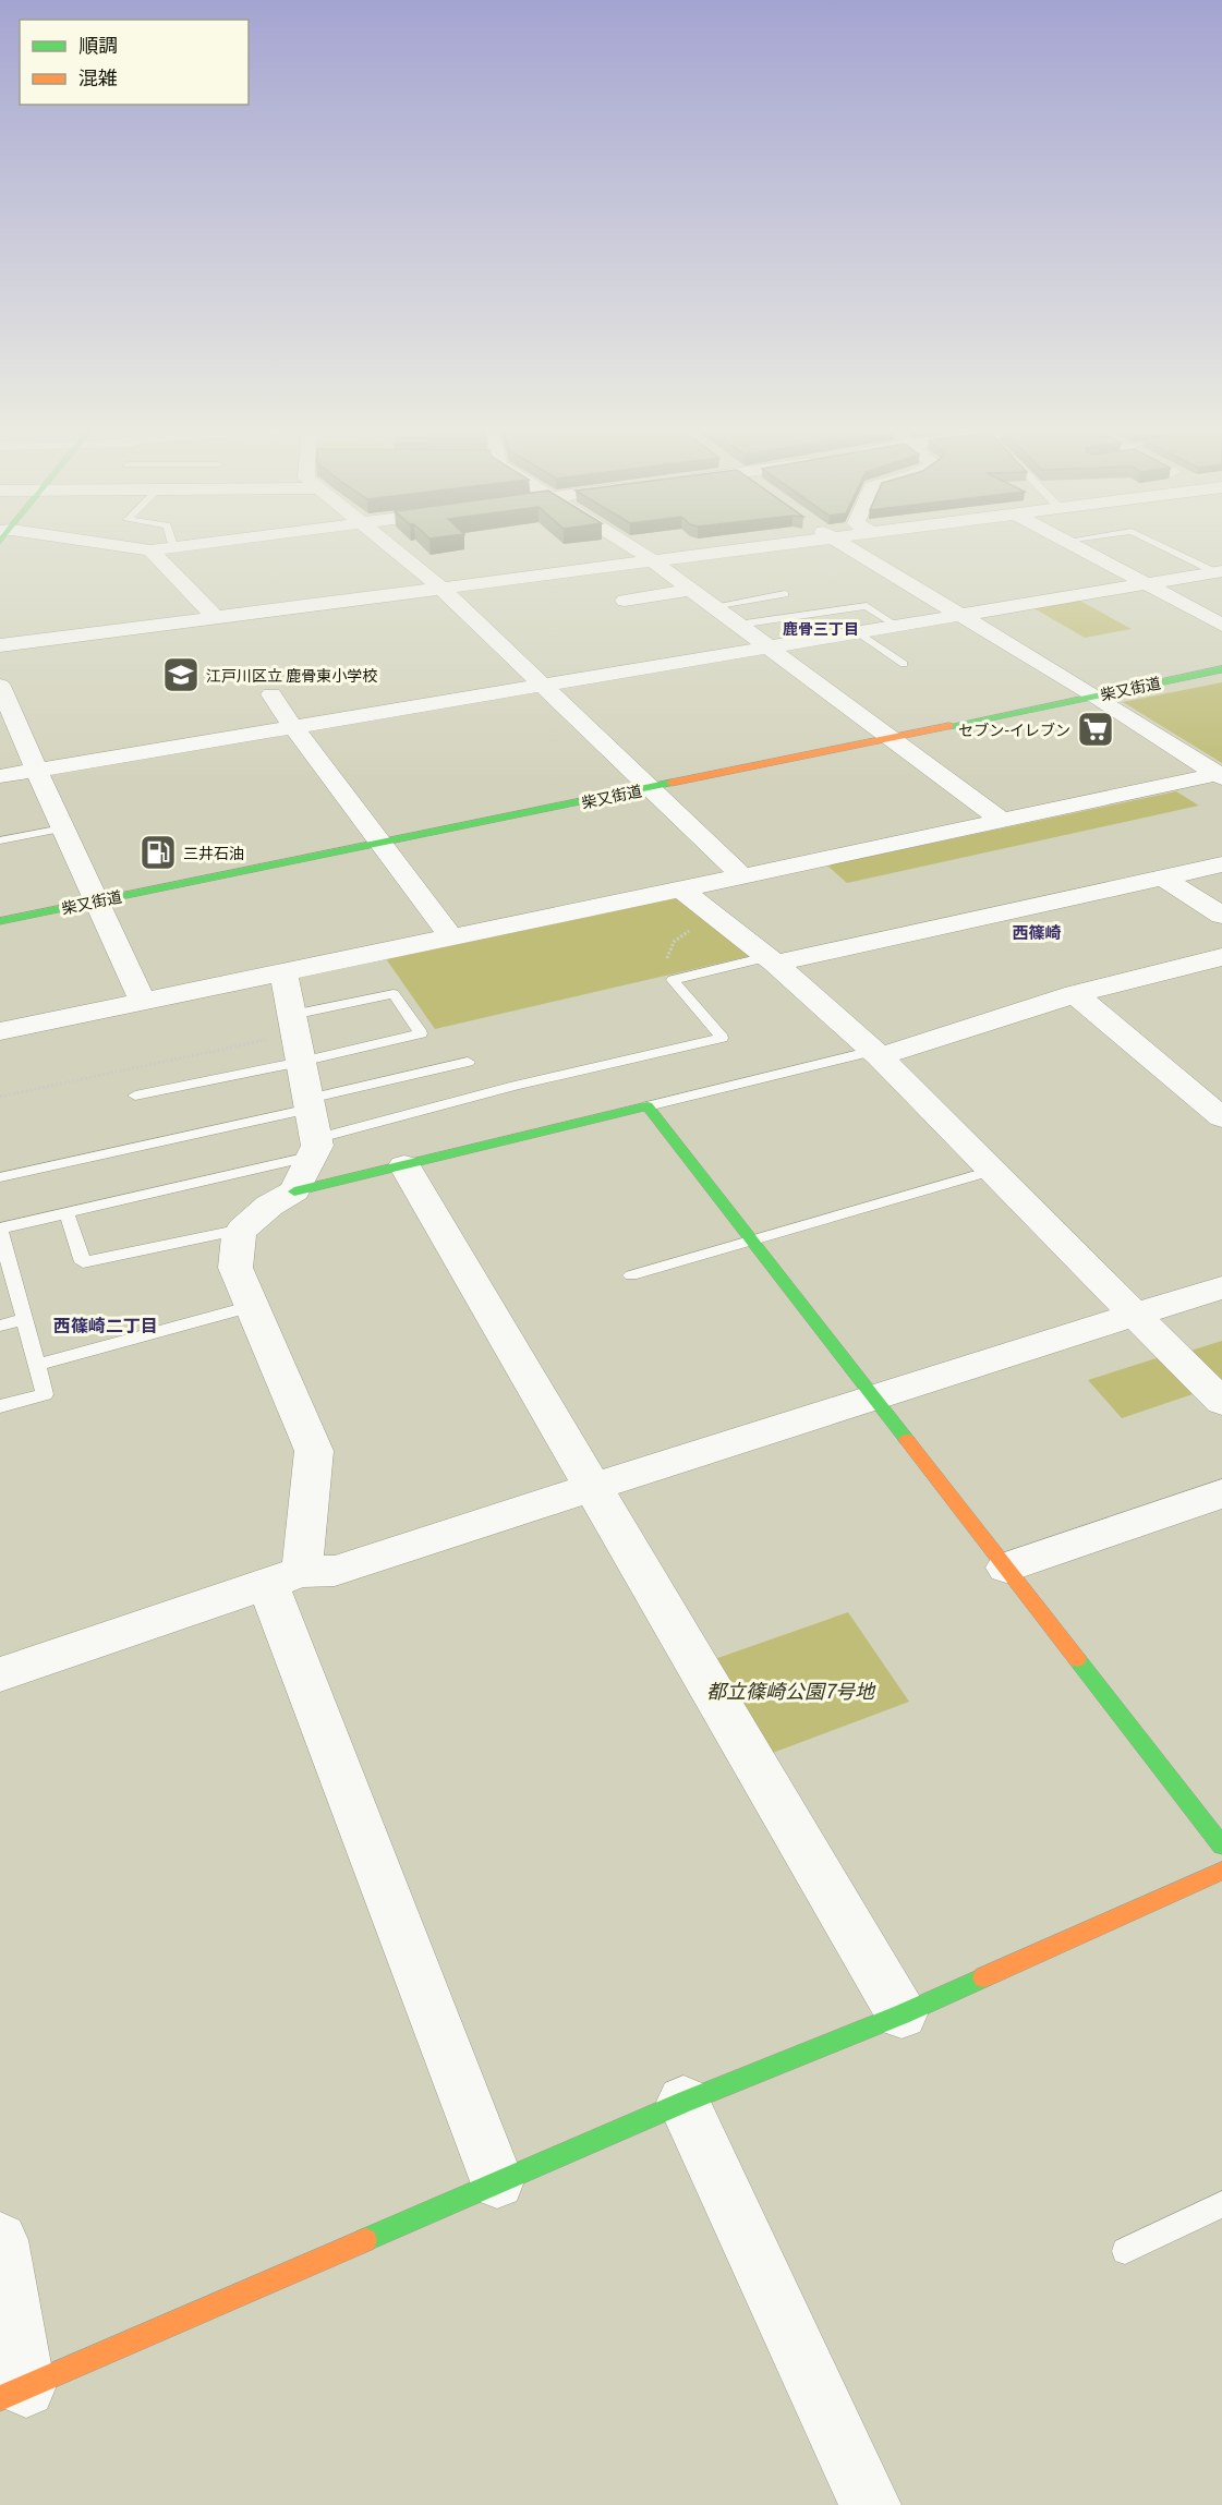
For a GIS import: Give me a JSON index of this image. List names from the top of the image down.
{
  "streets": {
    "street": ["柴又街道"]
  },
  "districts": ["鹿骨三丁目", "西篠崎", "西篠崎二丁目"],
  "parks": ["都立篠崎公園7号地"],
  "places": {
    "school or university": ["江戸川区立 鹿骨東小学校"],
    "supermarket": ["セブン-イレブン"],
    "fuel station": ["三井石油"]
  },
  "legend": ["順調", "混雑"]
}
